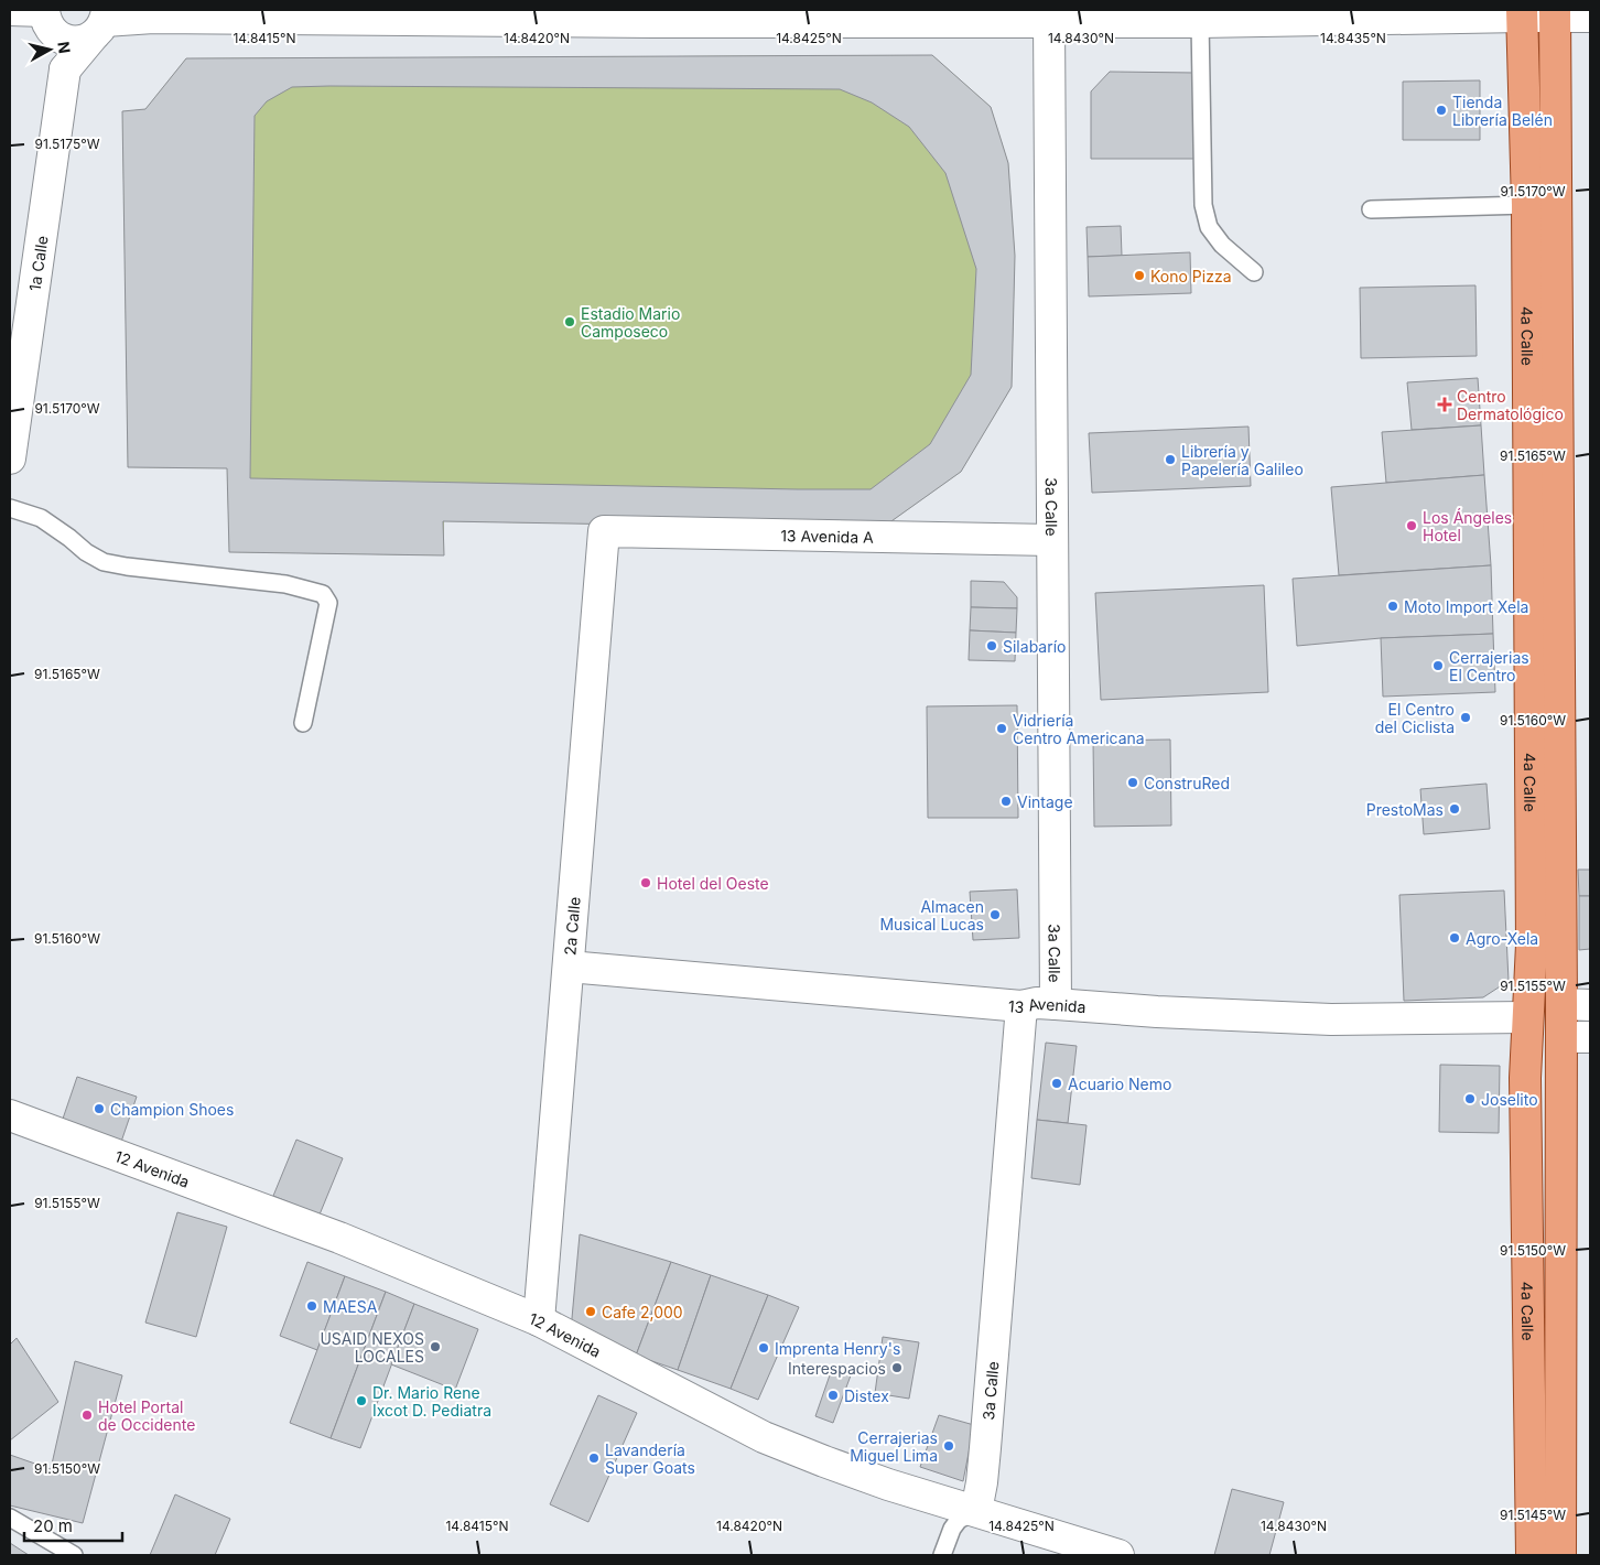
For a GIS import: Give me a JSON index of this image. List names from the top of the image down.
{
  "streets": {
    "main road": ["4a Calle"],
    "street": [
      "1a Calle",
      "3a Calle",
      "13 Avenida A",
      "2a Calle",
      "13 Avenida",
      "12 Avenida"
    ]
  },
  "crossings": [
    ["4a Calle", "13 Avenida"],
    ["3a Calle", "13 Avenida A"],
    ["3a Calle", "13 Avenida"],
    ["3a Calle", "12 Avenida"],
    ["13 Avenida A", "2a Calle"],
    ["2a Calle", "13 Avenida"],
    ["2a Calle", "12 Avenida"]
  ],
  "places": {
    "other": [
      "Tienda Librería Belén",
      "Kono Pizza",
      "Estadio Mario Camposeco",
      "Librería y Papelería Galileo",
      "Los Ángeles Hotel",
      "Moto Import Xela",
      "Silabarío",
      "Cerrajerias El Centro",
      "El Centro del Ciclista",
      "Vidriería Centro Americana",
      "ConstruRed",
      "Vintage",
      "PrestoMas",
      "Hotel del Oeste",
      "Almacen Musical Lucas",
      "Agro-Xela",
      "Acuario Nemo",
      "Joselito",
      "Champion Shoes",
      "MAESA",
      "Cafe 2,000",
      "USAID NEXOS LOCALES",
      "Imprenta Henry's",
      "Interespacios",
      "Distex",
      "Dr. Mario Rene Ixcot D. Pediatra",
      "Hotel Portal de Occidente",
      "Cerrajerias Miguel Lima",
      "Lavandería Super Goats"
    ],
    "health": ["Centro Dermatológico"]
  },
  "scale_bar": "20 m",
  "north": "right",
  "coordinates": [
    "14.8415°N",
    "14.8420°N",
    "14.8425°N",
    "14.8430°N",
    "14.8435°N",
    "91.5175°W",
    "91.5170°W",
    "91.5165°W",
    "91.5160°W",
    "91.5155°W",
    "91.5150°W",
    "91.5145°W"
  ]
}
